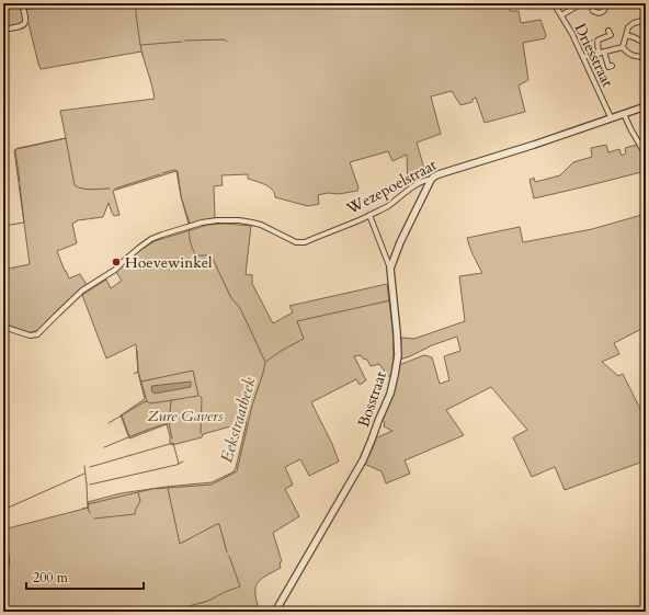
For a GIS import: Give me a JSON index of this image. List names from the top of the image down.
{
  "streets": {
    "street": ["Driesstraat", "Wezepoelstraat", "Bosstraat"]
  },
  "crossings": [
    ["Driesstraat", "Wezepoelstraat"],
    ["Wezepoelstraat", "Bosstraat"]
  ],
  "water": ["Eekstraatbeek"],
  "parks": ["Zure Gavers"],
  "places": ["Hoevewinkel"],
  "scale_bar": "200 m"
}
